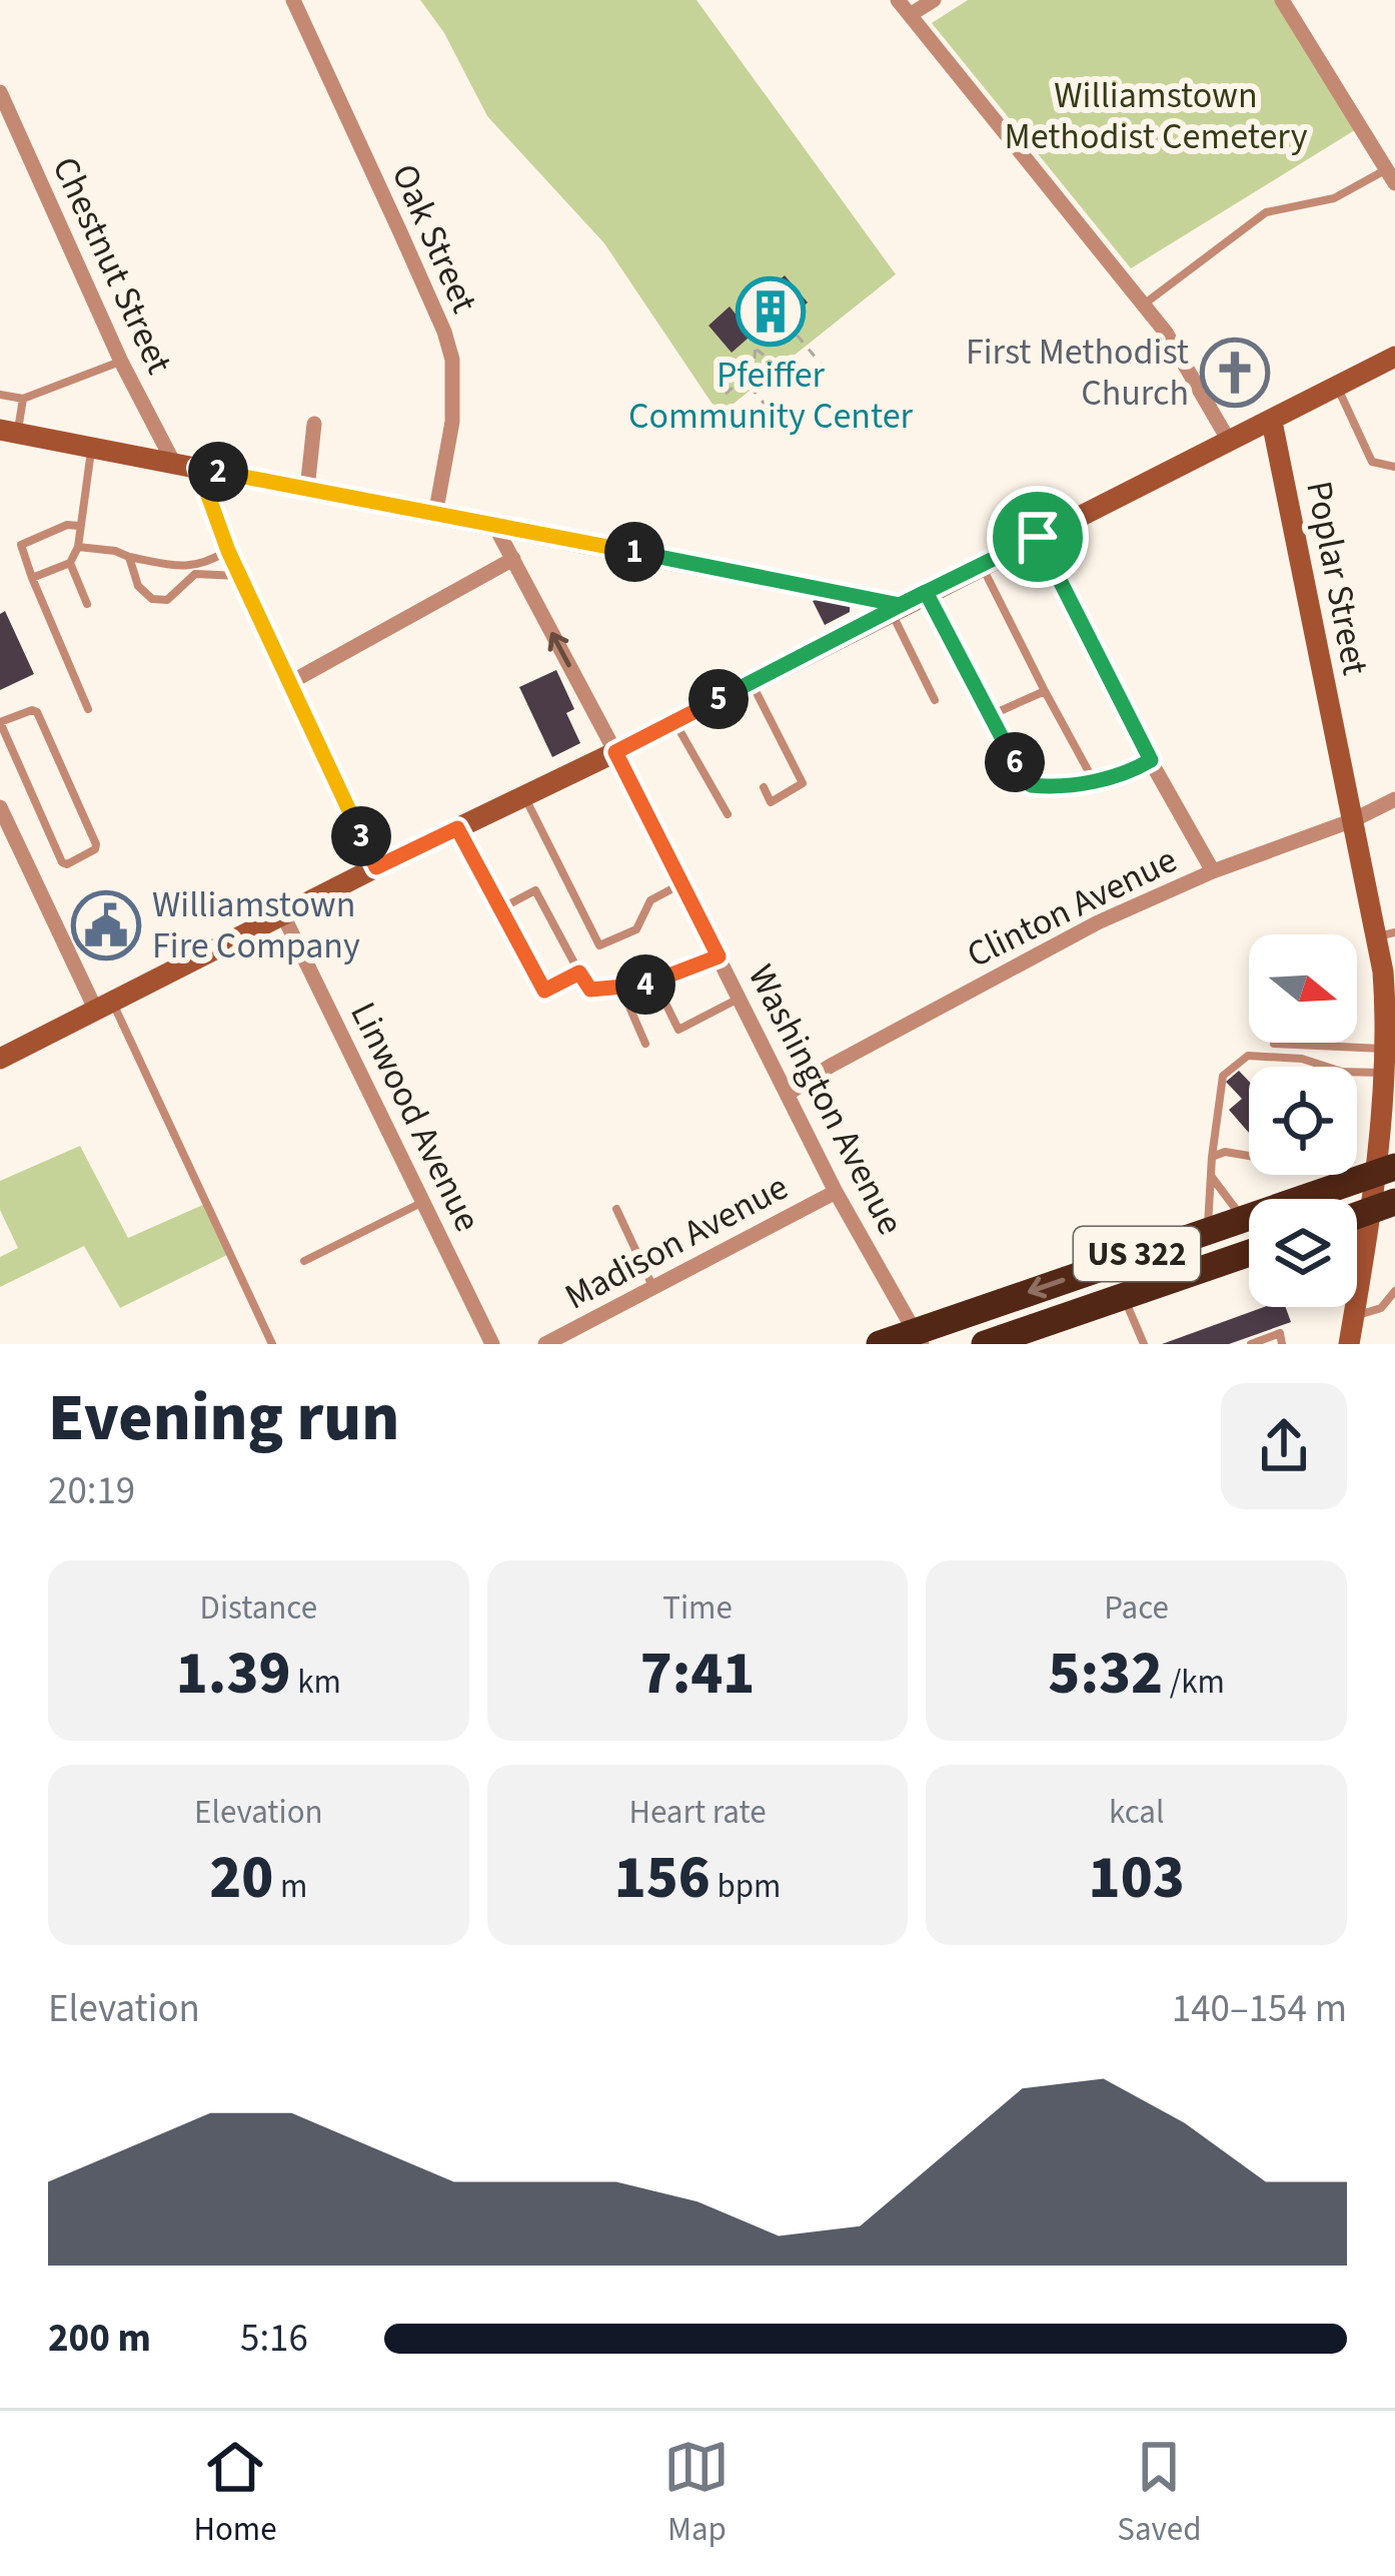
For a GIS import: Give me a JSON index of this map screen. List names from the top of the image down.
{
  "streets": {
    "highway": ["US 322"],
    "street": [
      "Oak Street",
      "Chestnut Street",
      "Poplar Street",
      "Clinton Avenue",
      "Washington Avenue",
      "Linwood Avenue",
      "Madison Avenue"
    ]
  },
  "crossings": [
    ["Poplar Street", "Clinton Avenue"],
    ["Poplar Street", "US 322"],
    ["Clinton Avenue", "Washington Avenue"],
    ["Washington Avenue", "Madison Avenue"],
    ["Washington Avenue", "US 322"]
  ],
  "parks": ["Williamstown Methodist Cemetery"],
  "places": {
    "building": ["Pfeiffer Community Center"],
    "church": ["First Methodist Church"],
    "public building": ["Williamstown Fire Company"]
  },
  "north": "right",
  "page": {
    "pins": [
      "2",
      "1",
      "5",
      "6",
      "3",
      "4"
    ],
    "heading": ["Evening run", "20:19"],
    "stats": [
      ["Distance", "1.39 km"],
      ["Time", "7:41"],
      ["Pace", "5:32 /km"],
      ["Elevation", "20 m"],
      ["Heart rate", "156 bpm"],
      ["kcal", "103"]
    ],
    "chart": ["Elevation", "140–154 m"],
    "list": [
      {
        "name": "200 m",
        "note": "5:16"
      }
    ],
    "tabs": ["Home", "Map", "Saved"]
  }
}
